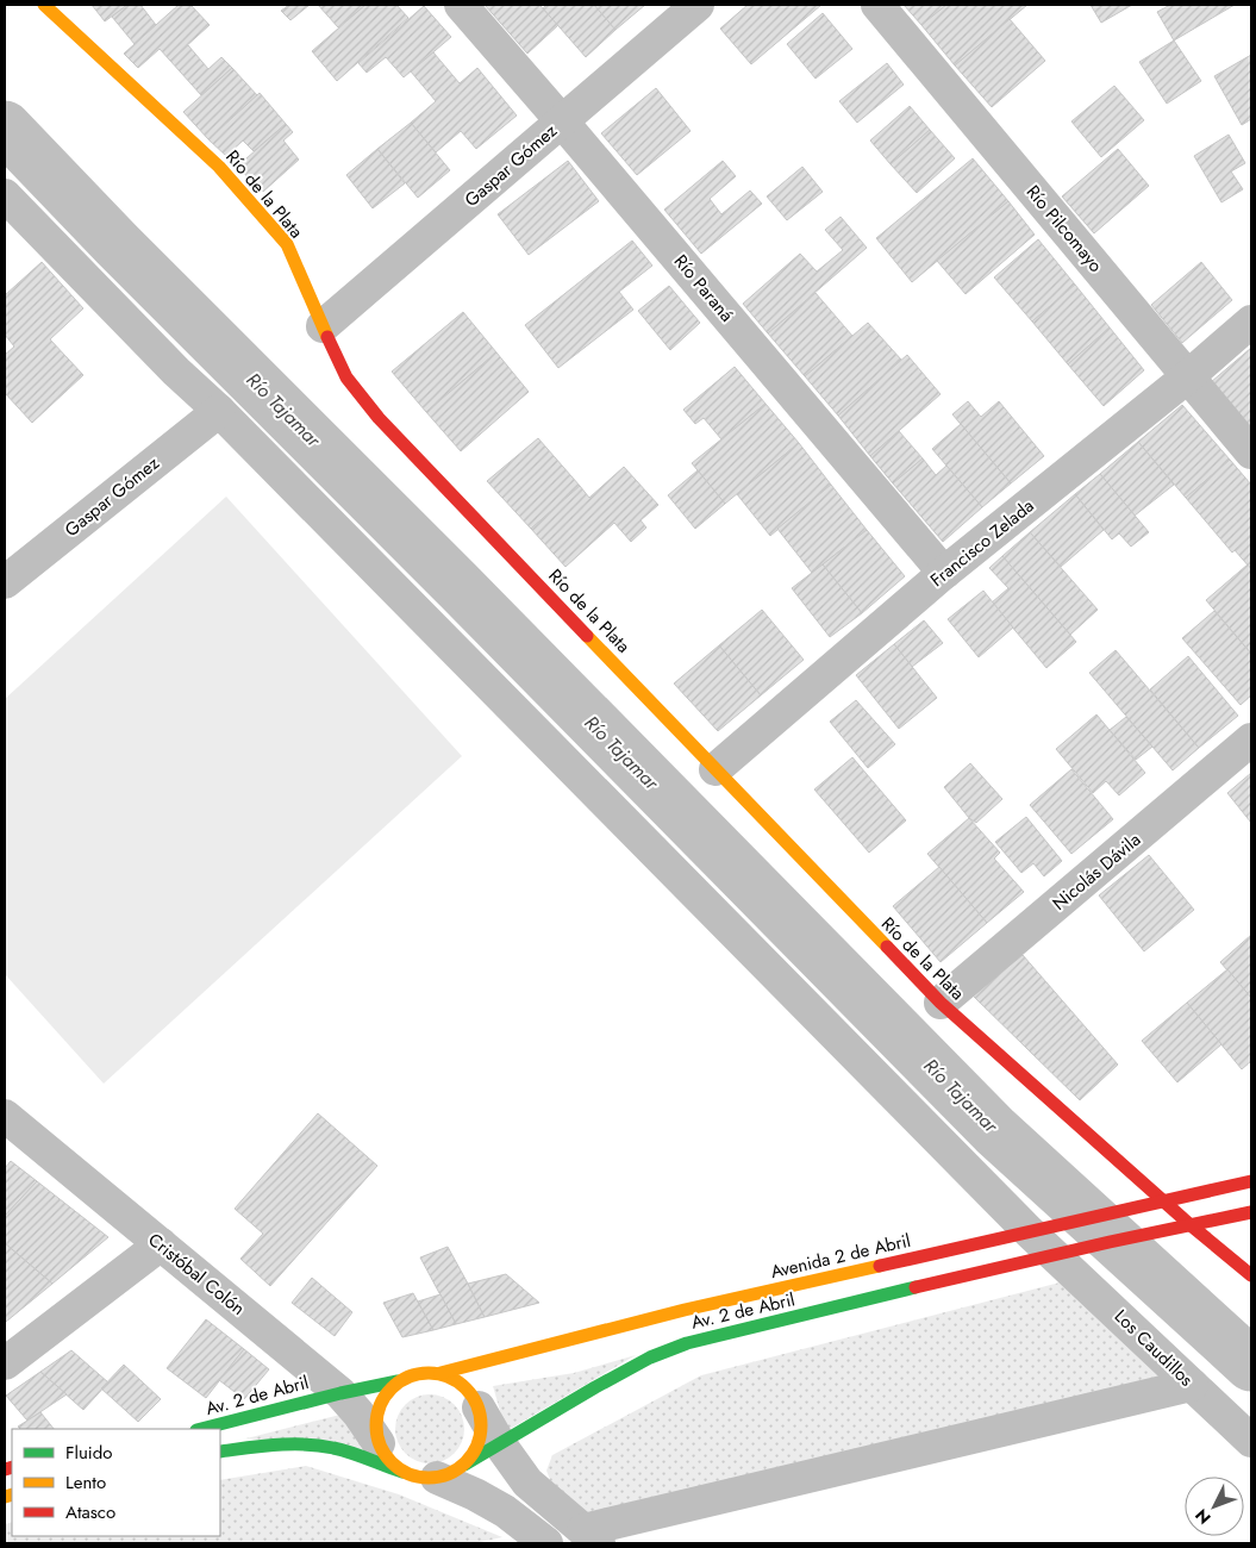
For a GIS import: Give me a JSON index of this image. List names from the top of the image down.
{
  "streets": {
    "main road": ["Río de la Plata", "Avenida 2 de Abril", "Av. 2 de Abril"],
    "street": [
      "Gaspar Gómez",
      "Río Pilcomayo",
      "Río Paraná",
      "Francisco Zelada",
      "Nicolás Dávila",
      "Cristóbal Colón",
      "Los Caudillos"
    ]
  },
  "crossings": [
    ["Gaspar Gómez", "Río de la Plata"],
    ["Gaspar Gómez", "Río Paraná"],
    ["Gaspar Gómez", "Los Caudillos"],
    ["Río de la Plata", "Francisco Zelada"],
    ["Río de la Plata", "Nicolás Dávila"],
    ["Río de la Plata", "Avenida 2 de Abril"],
    ["Río Pilcomayo", "Francisco Zelada"],
    ["Río Paraná", "Francisco Zelada"],
    ["Avenida 2 de Abril", "Cristóbal Colón"],
    ["Avenida 2 de Abril", "Av. 2 de Abril"],
    ["Avenida 2 de Abril", "Los Caudillos"],
    ["Cristóbal Colón", "Av. 2 de Abril"],
    ["Av. 2 de Abril", "Los Caudillos"]
  ],
  "water": ["Río Tajamar"],
  "legend": ["Fluido", "Lento", "Atasco"],
  "north": "bottom left"
}
